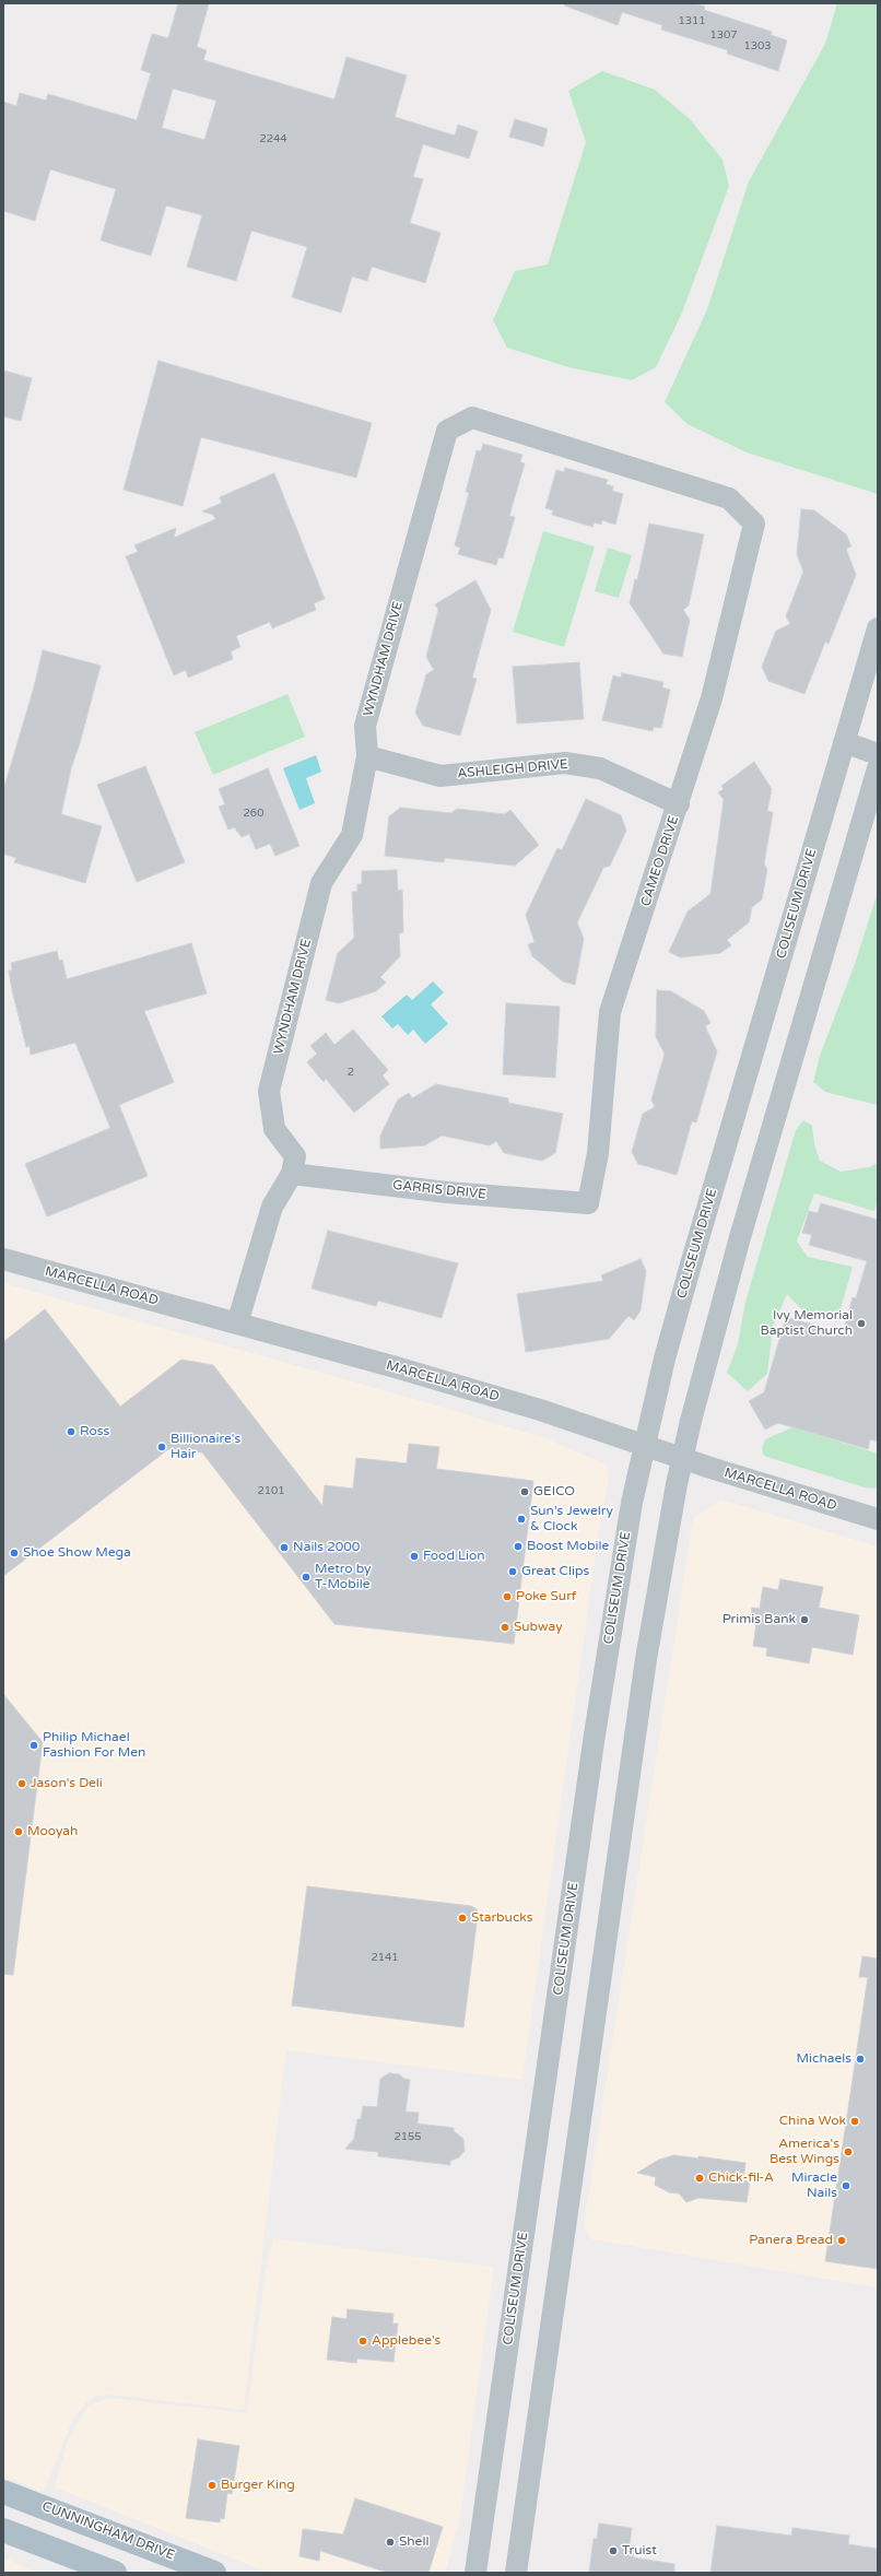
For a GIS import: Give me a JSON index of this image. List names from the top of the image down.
{
  "streets": {
    "main road": ["CUNNINGHAM DRIVE"],
    "street": [
      "WYNDHAM DRIVE",
      "ASHLEIGH DRIVE",
      "CAMEO DRIVE",
      "COLISEUM DRIVE",
      "GARRIS DRIVE",
      "MARCELLA ROAD"
    ]
  },
  "crossings": [
    ["WYNDHAM DRIVE", "ASHLEIGH DRIVE"],
    ["WYNDHAM DRIVE", "CAMEO DRIVE"],
    ["WYNDHAM DRIVE", "GARRIS DRIVE"],
    ["WYNDHAM DRIVE", "MARCELLA ROAD"],
    ["ASHLEIGH DRIVE", "CAMEO DRIVE"],
    ["CAMEO DRIVE", "GARRIS DRIVE"],
    ["COLISEUM DRIVE", "MARCELLA ROAD"]
  ],
  "places": [
    "Ivy Memorial Baptist Church",
    "Ross",
    "Billionaire's Hair",
    "GEICO",
    "Sun’s Jewelry & Clock",
    "Boost Mobile",
    "Nails 2000",
    "Shoe Show Mega",
    "Food Lion",
    "Great Clips",
    "Metro by T-Mobile",
    "Poke Surf",
    "Primis Bank",
    "Subway",
    "Philip Michael Fashion For Men",
    "Jason's Deli",
    "Mooyah",
    "Starbucks",
    "Michaels",
    "China Wok",
    "America's Best Wings",
    "Chick-fil-A",
    "Miracle Nails",
    "Panera Bread",
    "Applebee's",
    "Burger King",
    "Shell",
    "Truist"
  ],
  "house_numbers": [
    "1311",
    "1307",
    "1303",
    "2244",
    "260",
    "2",
    "2101",
    "2141",
    "2155"
  ]
}
